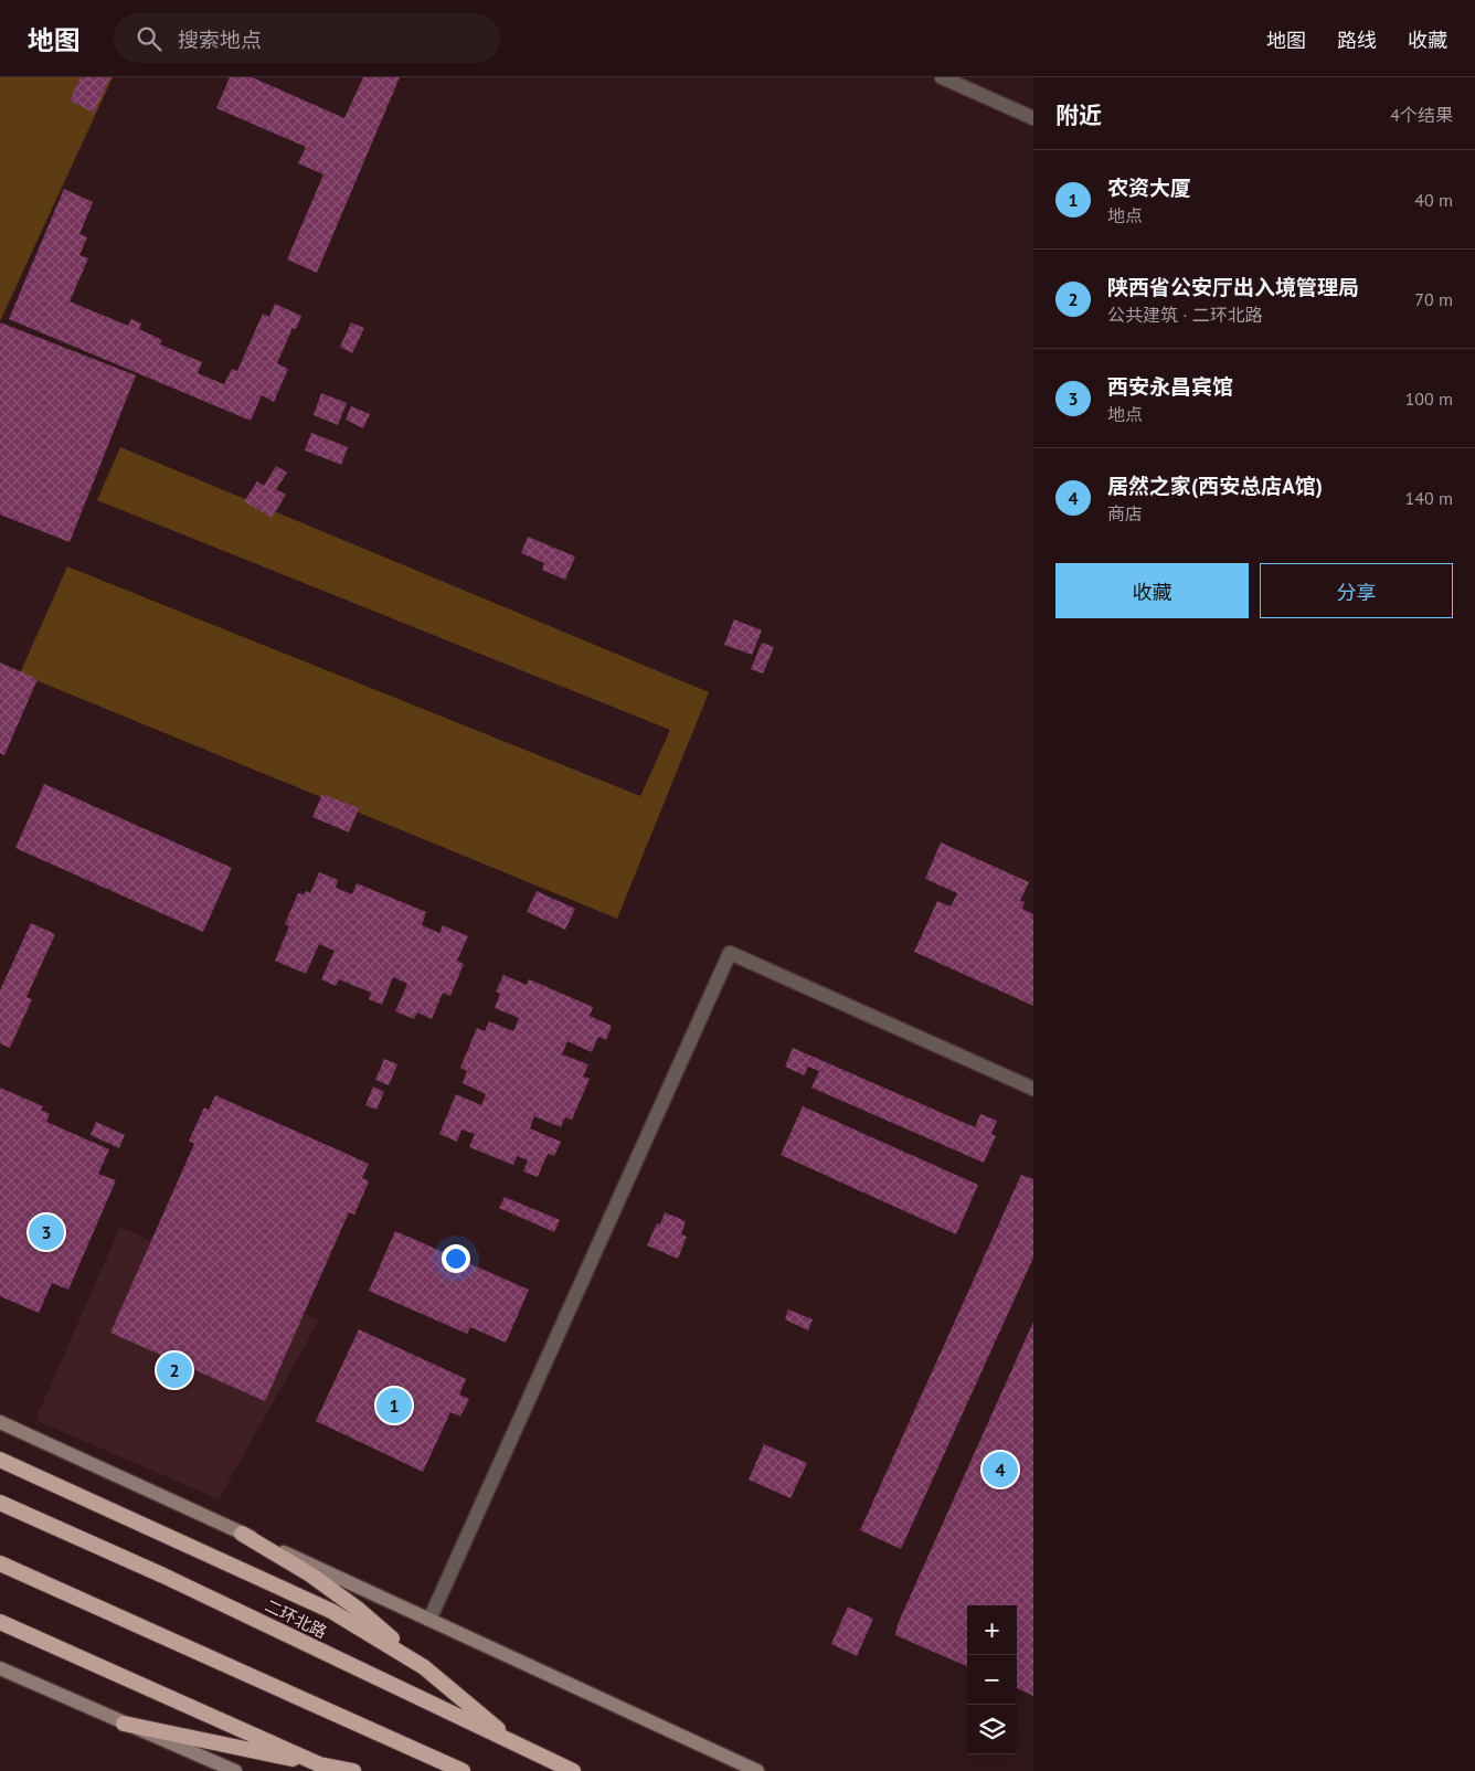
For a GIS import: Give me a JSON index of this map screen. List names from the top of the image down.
{
  "streets": {
    "highway": ["二环北路"]
  },
  "page": {
    "header": "地图",
    "search": "搜索地点",
    "nav": ["地图", "路线", "收藏"],
    "heading": ["附近", "4个结果"],
    "list": [
      {
        "mark": "1",
        "name": "农资大厦",
        "note": "地点",
        "value": "40 m"
      },
      {
        "mark": "2",
        "name": "陕西省公安厅出入境管理局",
        "note": "公共建筑 · 二环北路",
        "value": "70 m"
      },
      {
        "mark": "3",
        "name": "西安永昌宾馆",
        "note": "地点",
        "value": "100 m"
      },
      {
        "mark": "4",
        "name": "居然之家(西安总店A馆)",
        "note": "商店",
        "value": "140 m"
      }
    ],
    "buttons": ["收藏", "分享"],
    "pins": [
      "3",
      "2",
      "1",
      "4"
    ],
    "map_buttons": ["+", "−"]
  }
}
